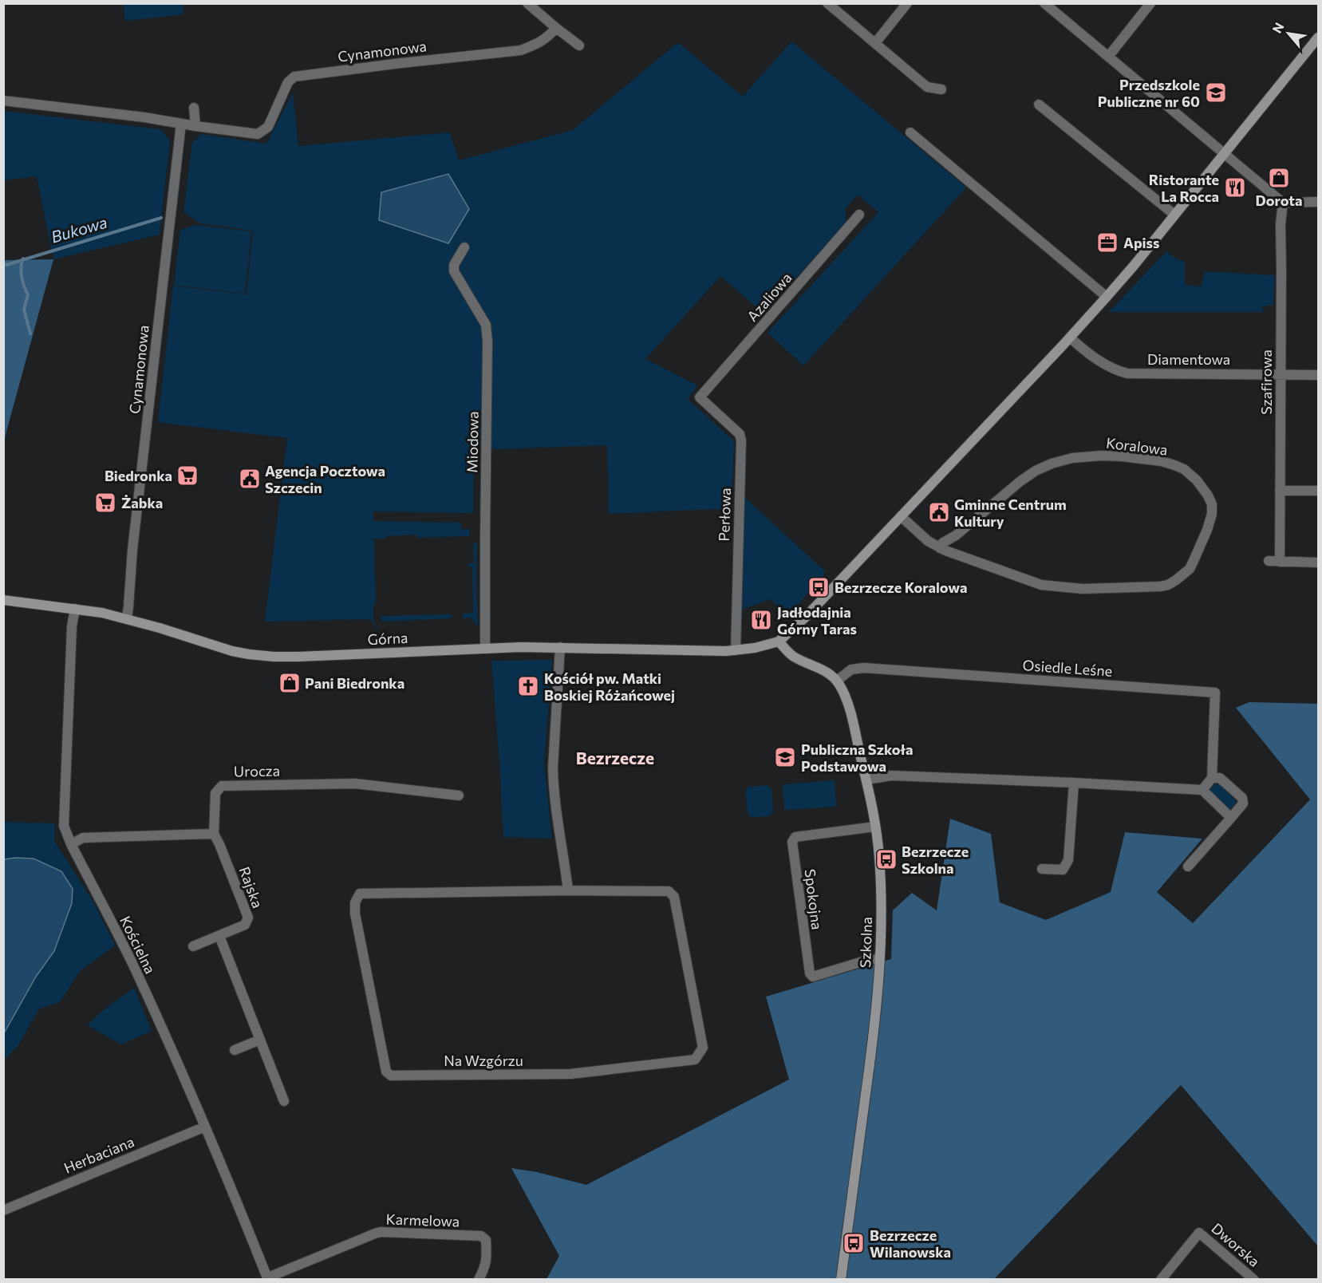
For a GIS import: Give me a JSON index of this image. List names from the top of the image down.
{
  "streets": {
    "street": [
      "Cynamonowa",
      "Azaliowa",
      "Diamentowa",
      "Szafirowa",
      "Miodowa",
      "Koralowa",
      "Perłowa",
      "Górna",
      "Osiedle Leśne",
      "Urocza",
      "Rajska",
      "Spokojna",
      "Szkolna",
      "Kościelna",
      "Na Wzgórzu",
      "Herbaciana",
      "Karmelowa",
      "Dworska"
    ]
  },
  "crossings": [
    ["Cynamonowa", "Górna"],
    ["Azaliowa", "Perłowa"],
    ["Diamentowa", "Szafirowa"],
    ["Miodowa", "Górna"],
    ["Perłowa", "Górna"],
    ["Górna", "Szkolna"],
    ["Górna", "Kościelna"],
    ["Osiedle Leśne", "Szkolna"],
    ["Urocza", "Rajska"],
    ["Spokojna", "Szkolna"],
    ["Kościelna", "Herbaciana"],
    ["Kościelna", "Karmelowa"]
  ],
  "districts": ["Bezrzecze"],
  "water": ["Bukowa"],
  "places": {
    "school or university": ["Przedszkole Publiczne nr 60", "Publiczna Szkoła Podstawowa"],
    "shop": ["Dorota", "Pani Biedronka"],
    "restaurant": ["Ristorante La Rocca", "Jadłodajnia Górny Taras"],
    "office": ["Apiss"],
    "supermarket": ["Biedronka", "Żabka"],
    "public building": ["Agencja Pocztowa Szczecin", "Gminne Centrum Kultury"],
    "bus stop": ["Bezrzecze Koralowa", "Bezrzecze Szkolna", "Bezrzecze Wilanowska"],
    "church": ["Kościół pw. Matki Boskiej Różańcowej"]
  },
  "north": "top left"
}
